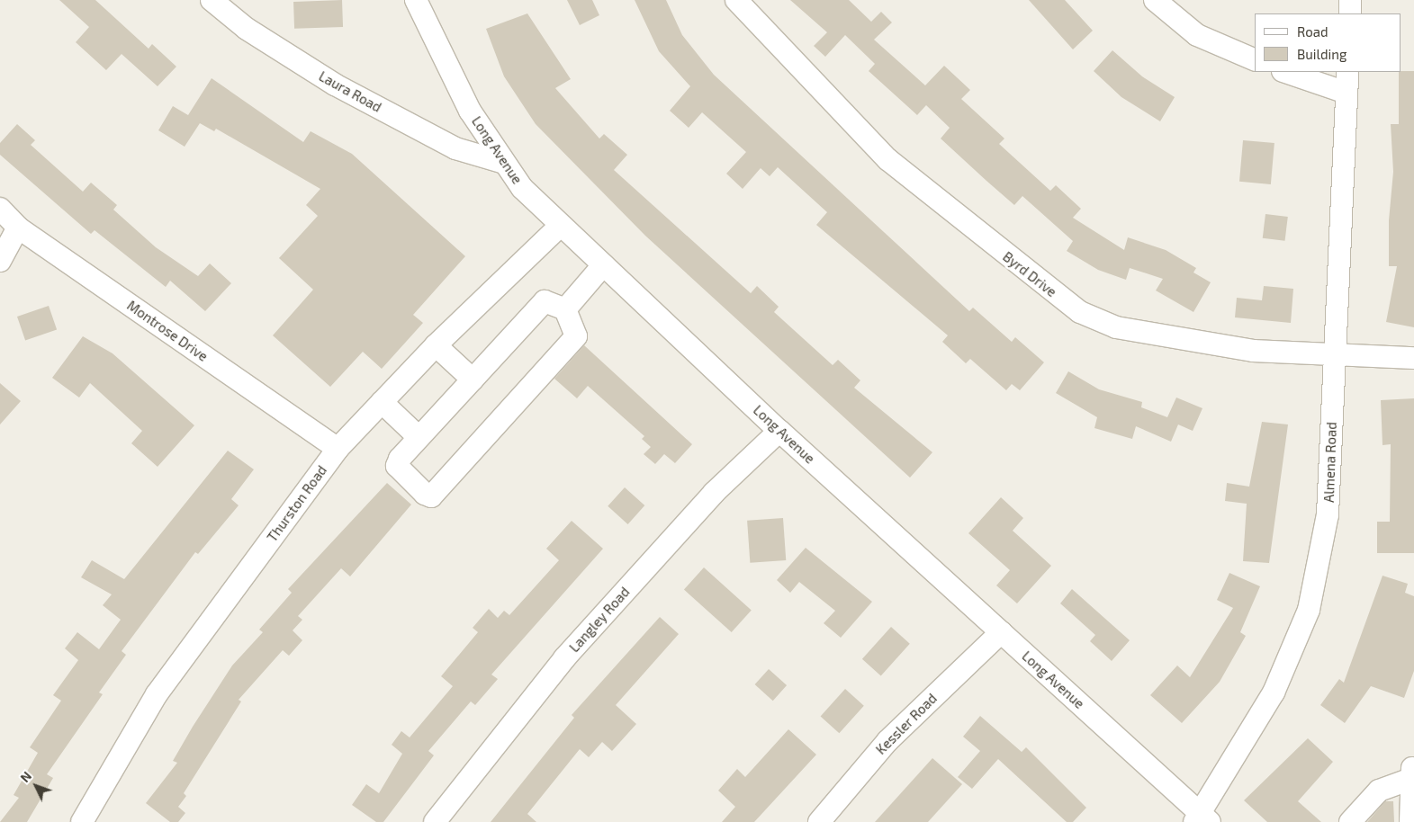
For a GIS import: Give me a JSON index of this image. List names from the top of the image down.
{
  "streets": {
    "street": [
      "Laura Road",
      "Long Avenue",
      "Byrd Drive",
      "Montrose Drive",
      "Almena Road",
      "Thurston Road",
      "Langley Road",
      "Kessler Road"
    ]
  },
  "crossings": [
    ["Laura Road", "Long Avenue"],
    ["Long Avenue", "Almena Road"],
    ["Long Avenue", "Thurston Road"],
    ["Long Avenue", "Langley Road"],
    ["Long Avenue", "Kessler Road"],
    ["Byrd Drive", "Almena Road"],
    ["Montrose Drive", "Thurston Road"]
  ],
  "legend": ["Road", "Building"],
  "north": "top left"
}
